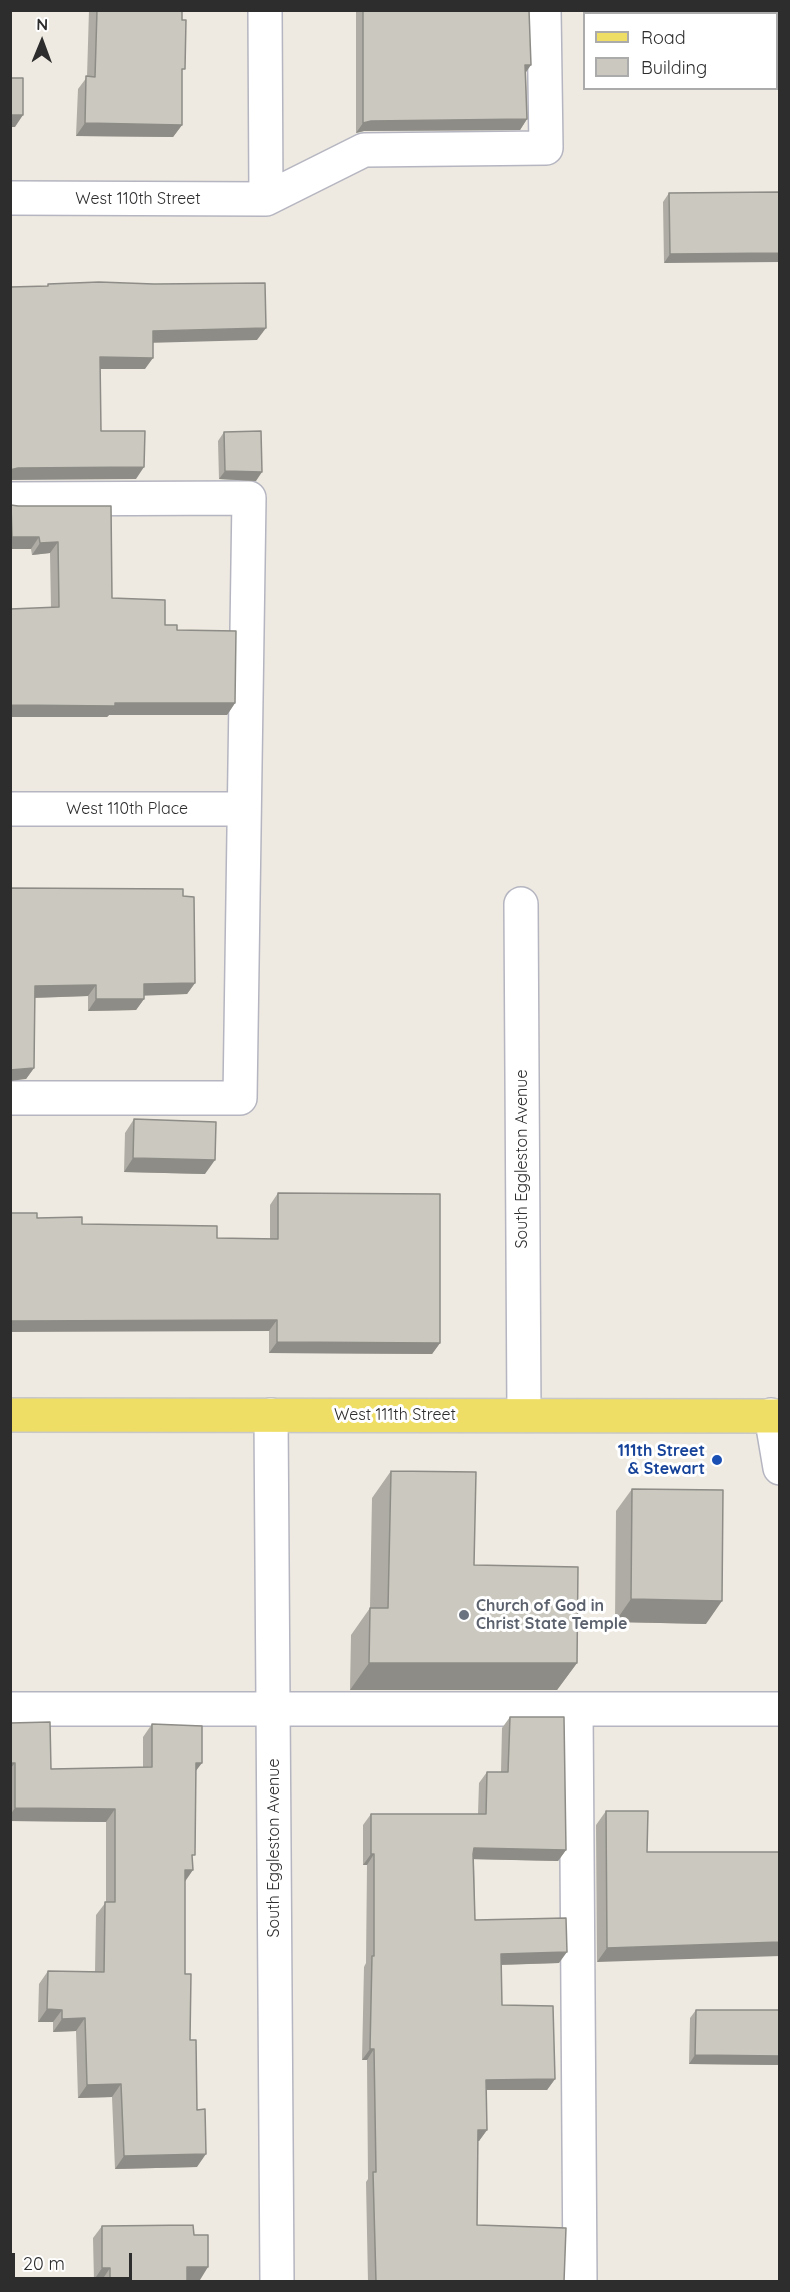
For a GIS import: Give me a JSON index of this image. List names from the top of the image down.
{
  "streets": {
    "main road": ["West 111th Street"],
    "street": ["West 110th Street", "West 110th Place", "South Eggleston Avenue"]
  },
  "crossings": [
    ["South Eggleston Avenue", "West 111th Street"]
  ],
  "places": ["111th Street & Stewart", "Church of God in Christ State Temple"],
  "legend": ["Road", "Building"],
  "scale_bar": "20 m",
  "north": "top"
}
